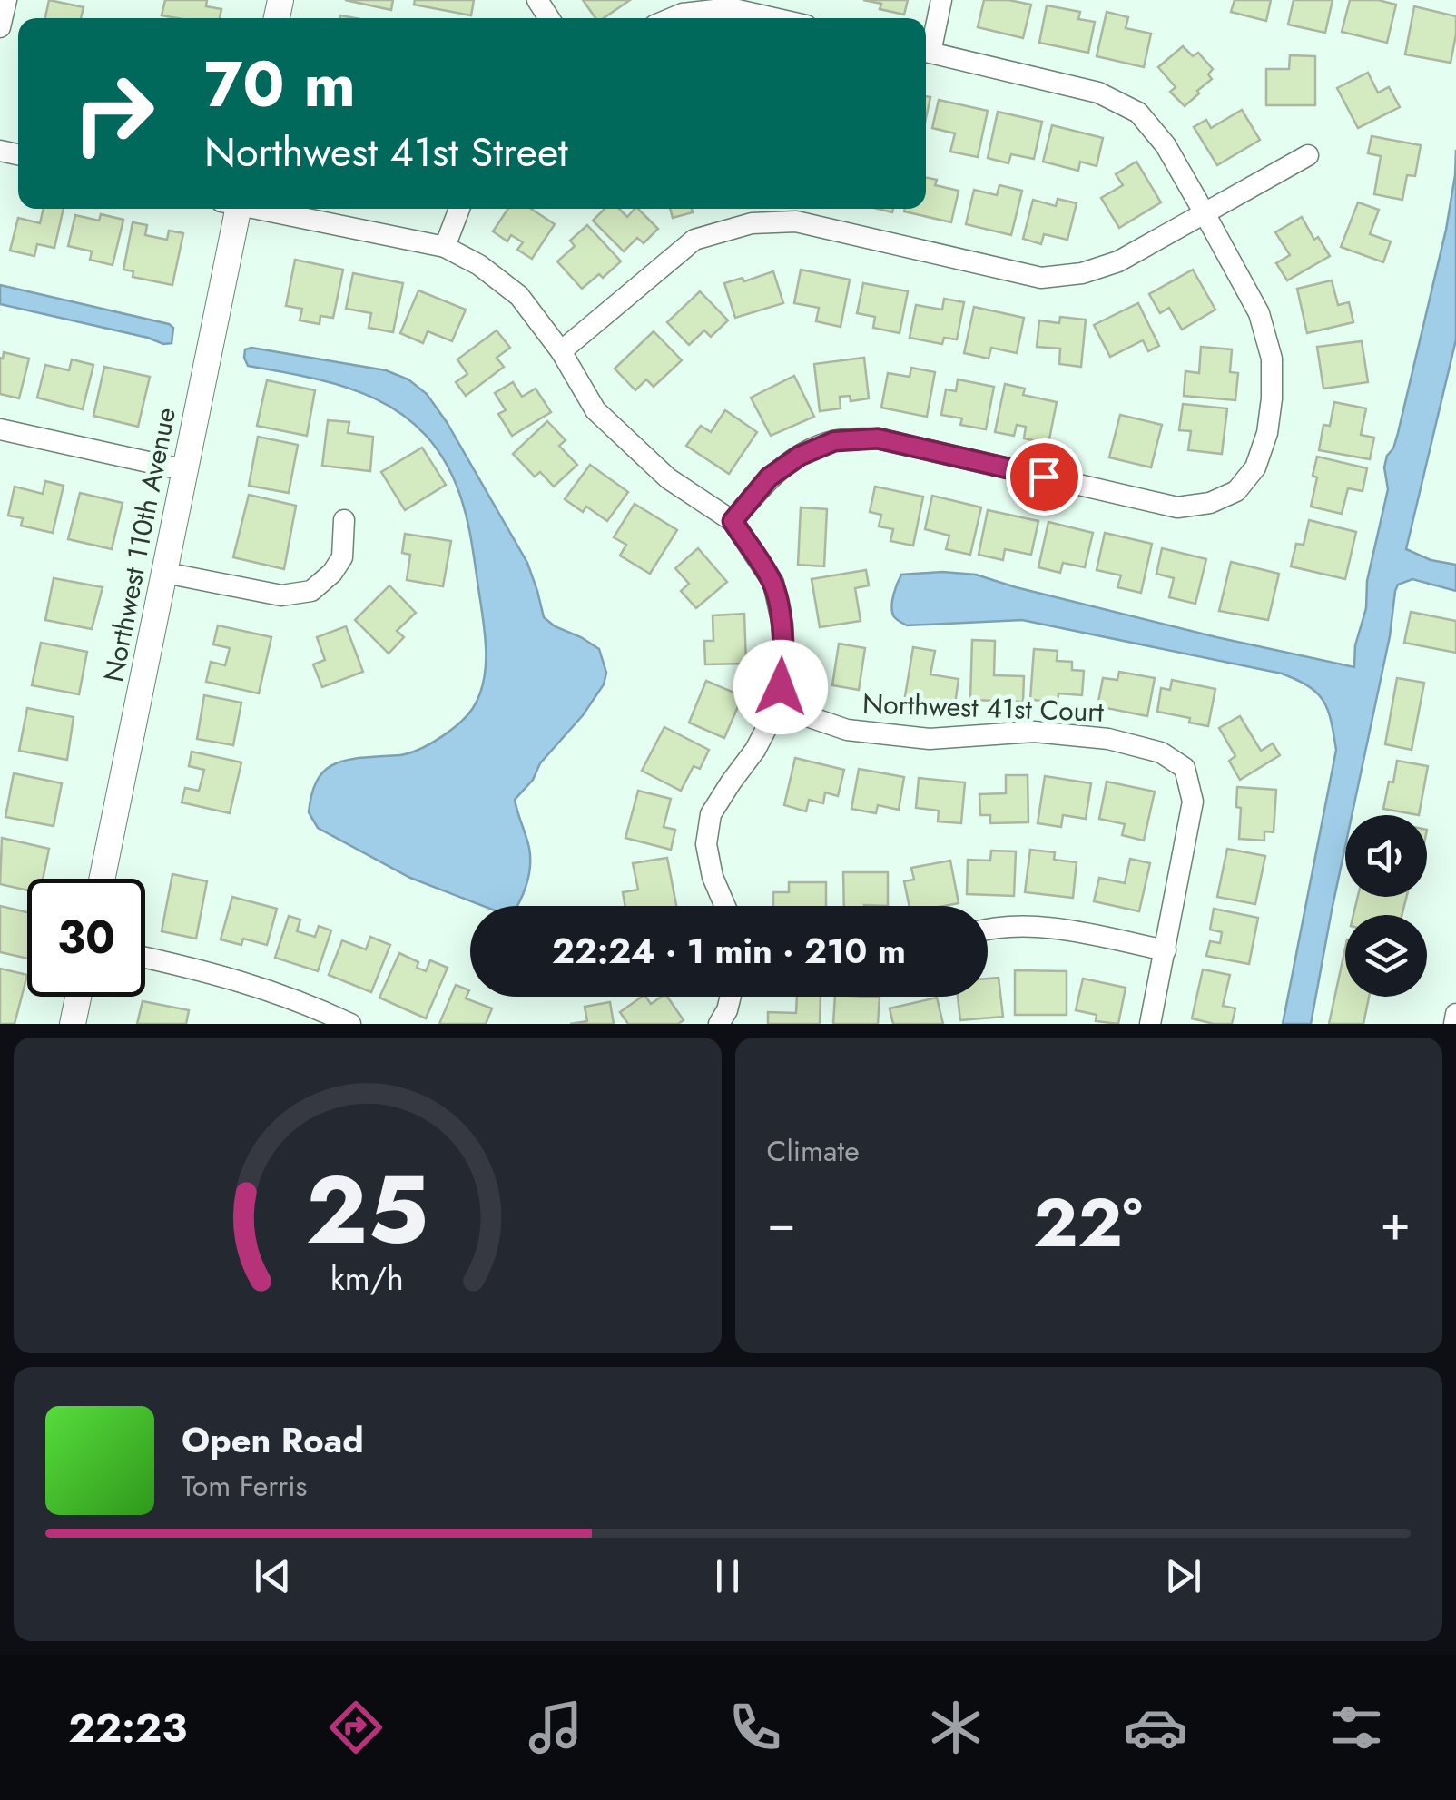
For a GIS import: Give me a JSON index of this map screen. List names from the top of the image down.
{
  "streets": {
    "street": ["Northwest 110th Avenue", "Northwest 41st Court"]
  },
  "page": {
    "turn": ["70 m", "Northwest 41st Street"],
    "limit": "30",
    "trip": "22:24 · 1 min · 210 m",
    "tile": "Climate",
    "heat": ["−", "22°", "+"],
    "song": ["Open Road", "Tom Ferris"],
    "tabs": "22:23",
    "gauge": ["25", "km/h"]
  }
}
